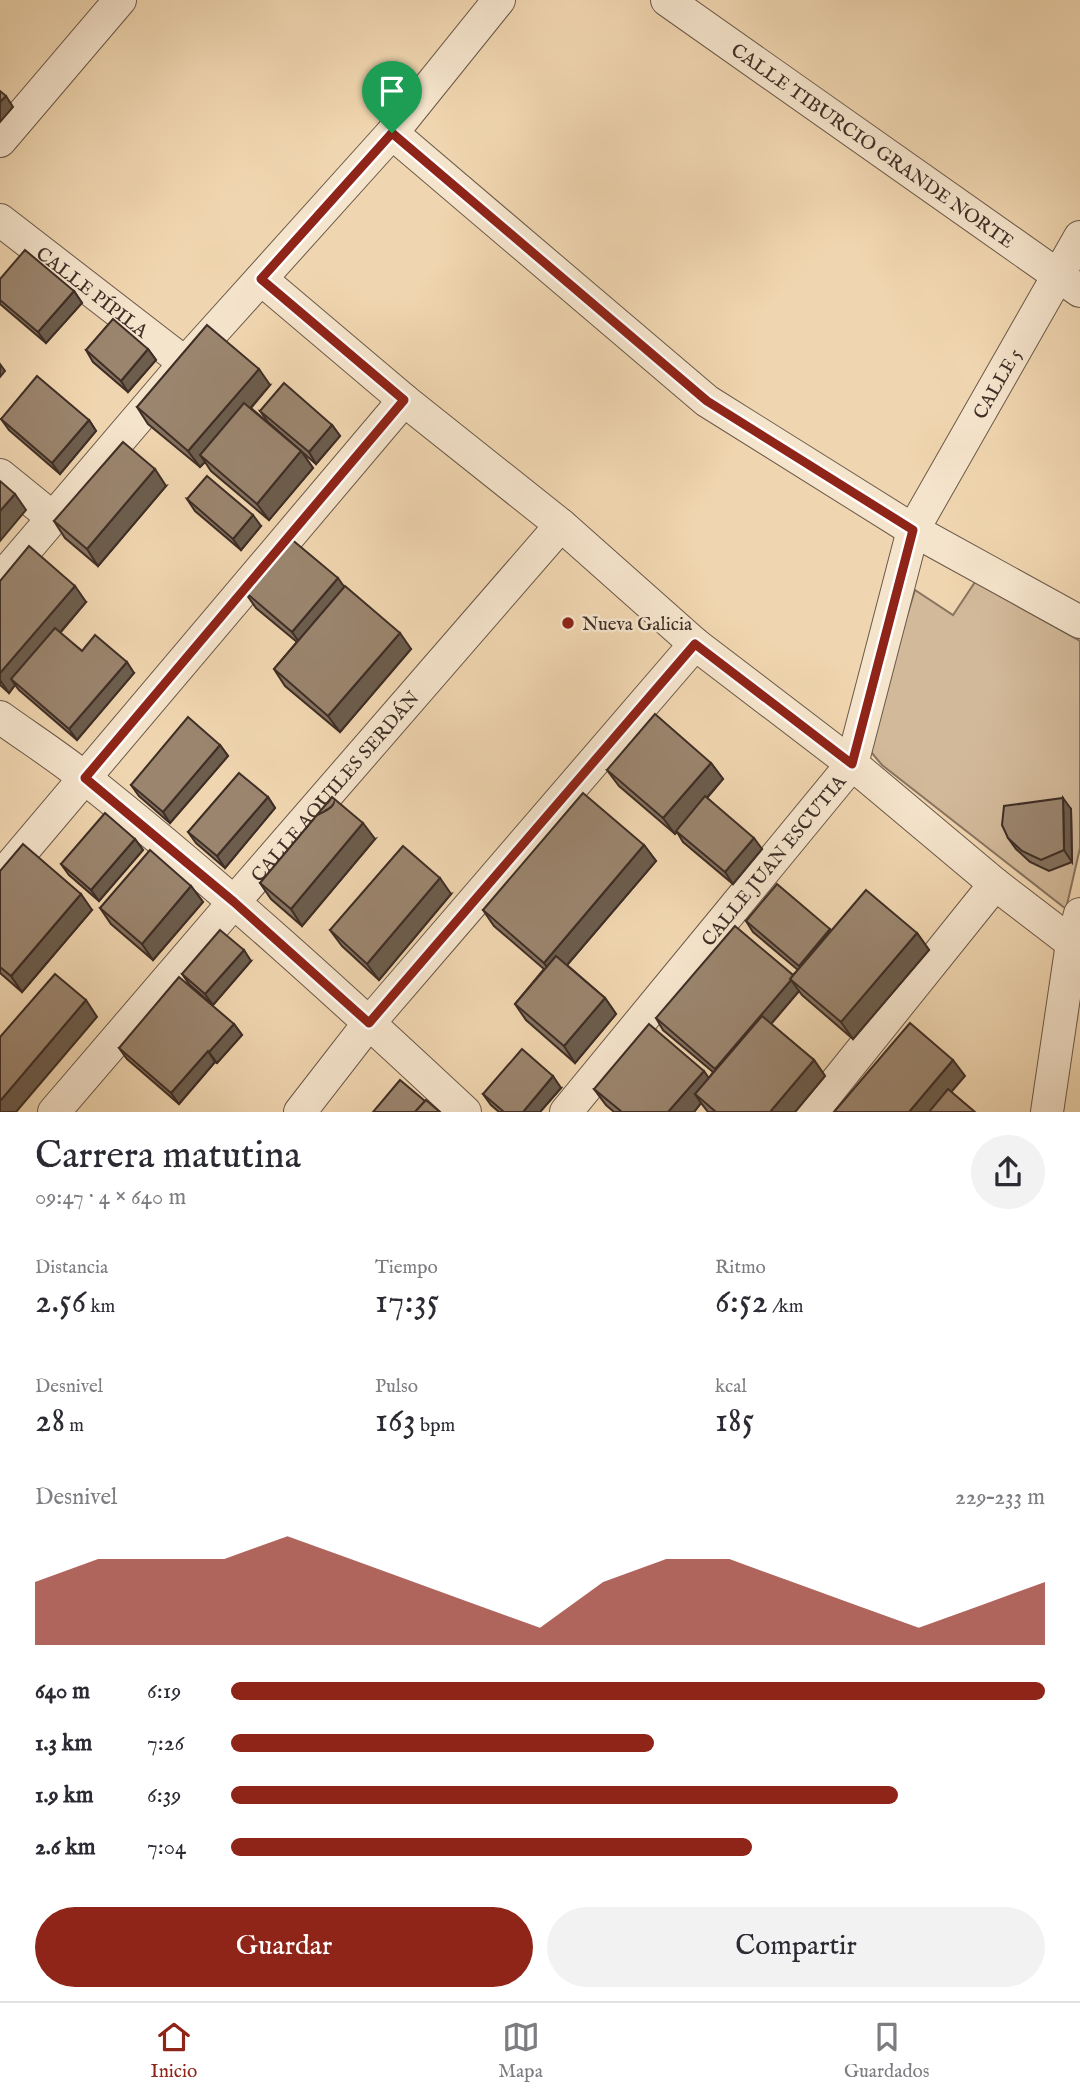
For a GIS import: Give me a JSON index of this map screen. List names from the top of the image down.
{
  "streets": {
    "street": [
      "CALLE TIBURCIO GRANDE NORTE",
      "CALLE PÍPILA",
      "CALLE 5",
      "CALLE AQUILES SERDÁN",
      "CALLE JUAN ESCUTIA"
    ]
  },
  "crossings": [
    ["CALLE TIBURCIO GRANDE NORTE", "CALLE 5"],
    ["CALLE 5", "CALLE JUAN ESCUTIA"]
  ],
  "places": ["Nueva Galicia"],
  "page": {
    "heading": ["Carrera matutina", "09:47 · 4 × 640 m"],
    "stats": [
      ["Distancia", "2.56 km"],
      ["Tiempo", "17:35"],
      ["Ritmo", "6:52 /km"],
      ["Desnivel", "28 m"],
      ["Pulso", "163 bpm"],
      ["kcal", "185"]
    ],
    "chart": ["Desnivel", "229–233 m"],
    "list": [
      {
        "name": "640 m",
        "note": "6:19"
      },
      {
        "name": "1.3 km",
        "note": "7:26"
      },
      {
        "name": "1.9 km",
        "note": "6:39"
      },
      {
        "name": "2.6 km",
        "note": "7:04"
      }
    ],
    "buttons": ["Guardar", "Compartir"],
    "tabs": ["Inicio", "Mapa", "Guardados"]
  }
}
